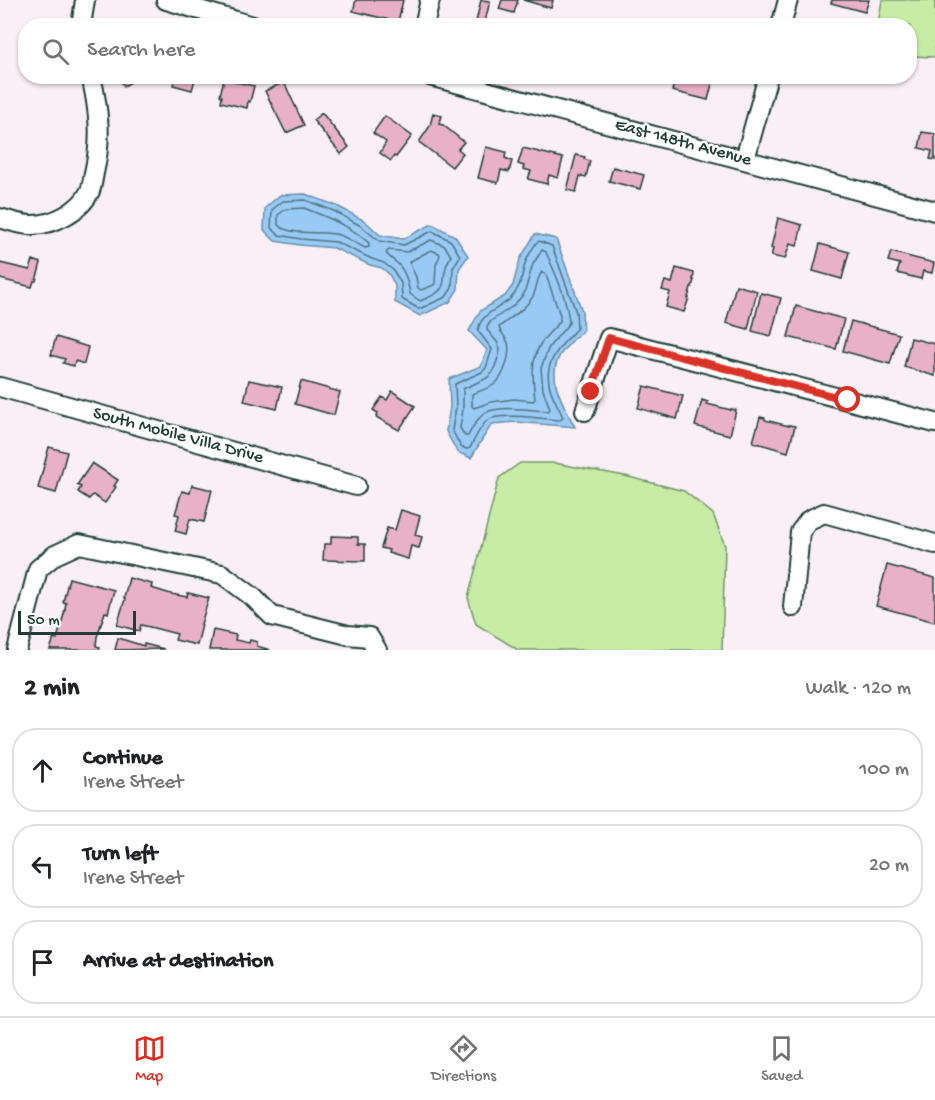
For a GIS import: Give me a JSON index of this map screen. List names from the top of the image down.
{
  "streets": {
    "street": ["East 148th Avenue", "South Mobile Villa Drive"]
  },
  "scale_bar": "50 m",
  "page": {
    "search": "Search here",
    "scale": "50 m",
    "heading": ["2 min", "Walk · 120 m"],
    "list": [
      ["Continue", "Irene Street", "100 m"],
      ["Turn left", "Irene Street", "20 m"],
      "Arrive at destination"
    ],
    "nav": ["Map", "Directions", "Saved"]
  }
}
